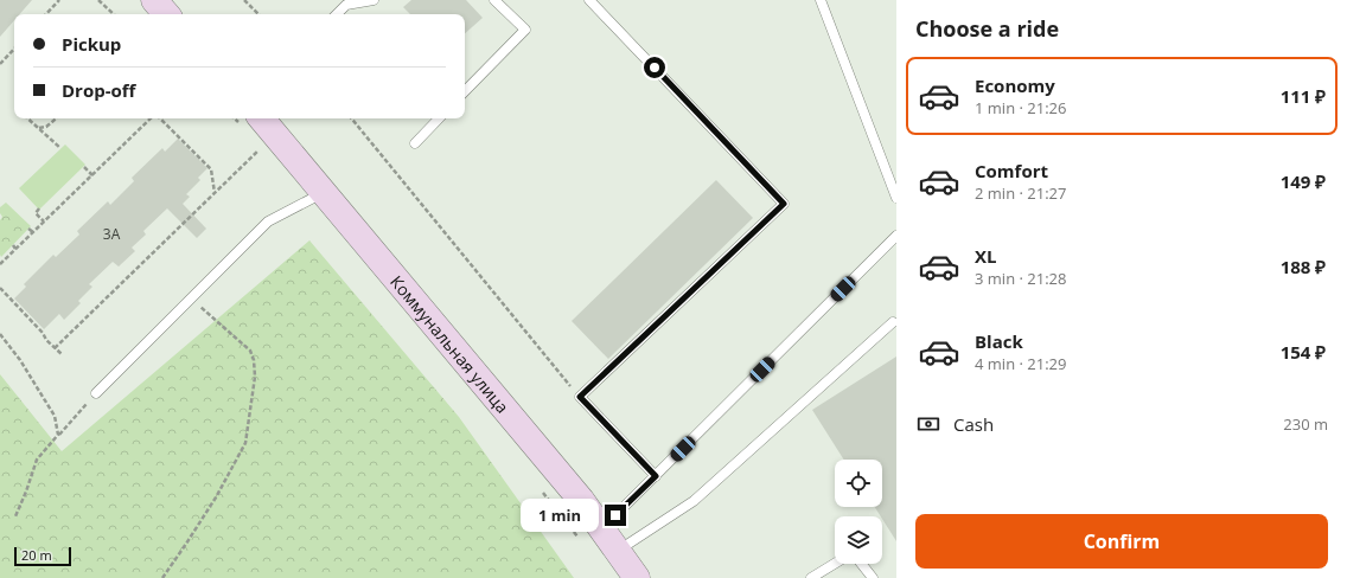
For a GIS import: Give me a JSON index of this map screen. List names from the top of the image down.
{
  "streets": {
    "street": ["Коммунальная улица"]
  },
  "house_numbers": ["3А"],
  "scale_bar": "20 m",
  "page": {
    "heading": "Choose a ride",
    "banner": ["Pickup", "Drop-off"],
    "list": [
      {
        "name": "Economy",
        "note": "1 min · 21:26",
        "value": "111 ₽"
      },
      {
        "name": "Comfort",
        "note": "2 min · 21:27",
        "value": "149 ₽"
      },
      {
        "name": "XL",
        "note": "3 min · 21:28",
        "value": "188 ₽"
      },
      {
        "name": "Black",
        "note": "4 min · 21:29",
        "value": "154 ₽"
      }
    ],
    "pay": ["Cash", "230 m"],
    "bubble": "1 min",
    "buttons": "Confirm",
    "scale": "20 m"
  }
}
